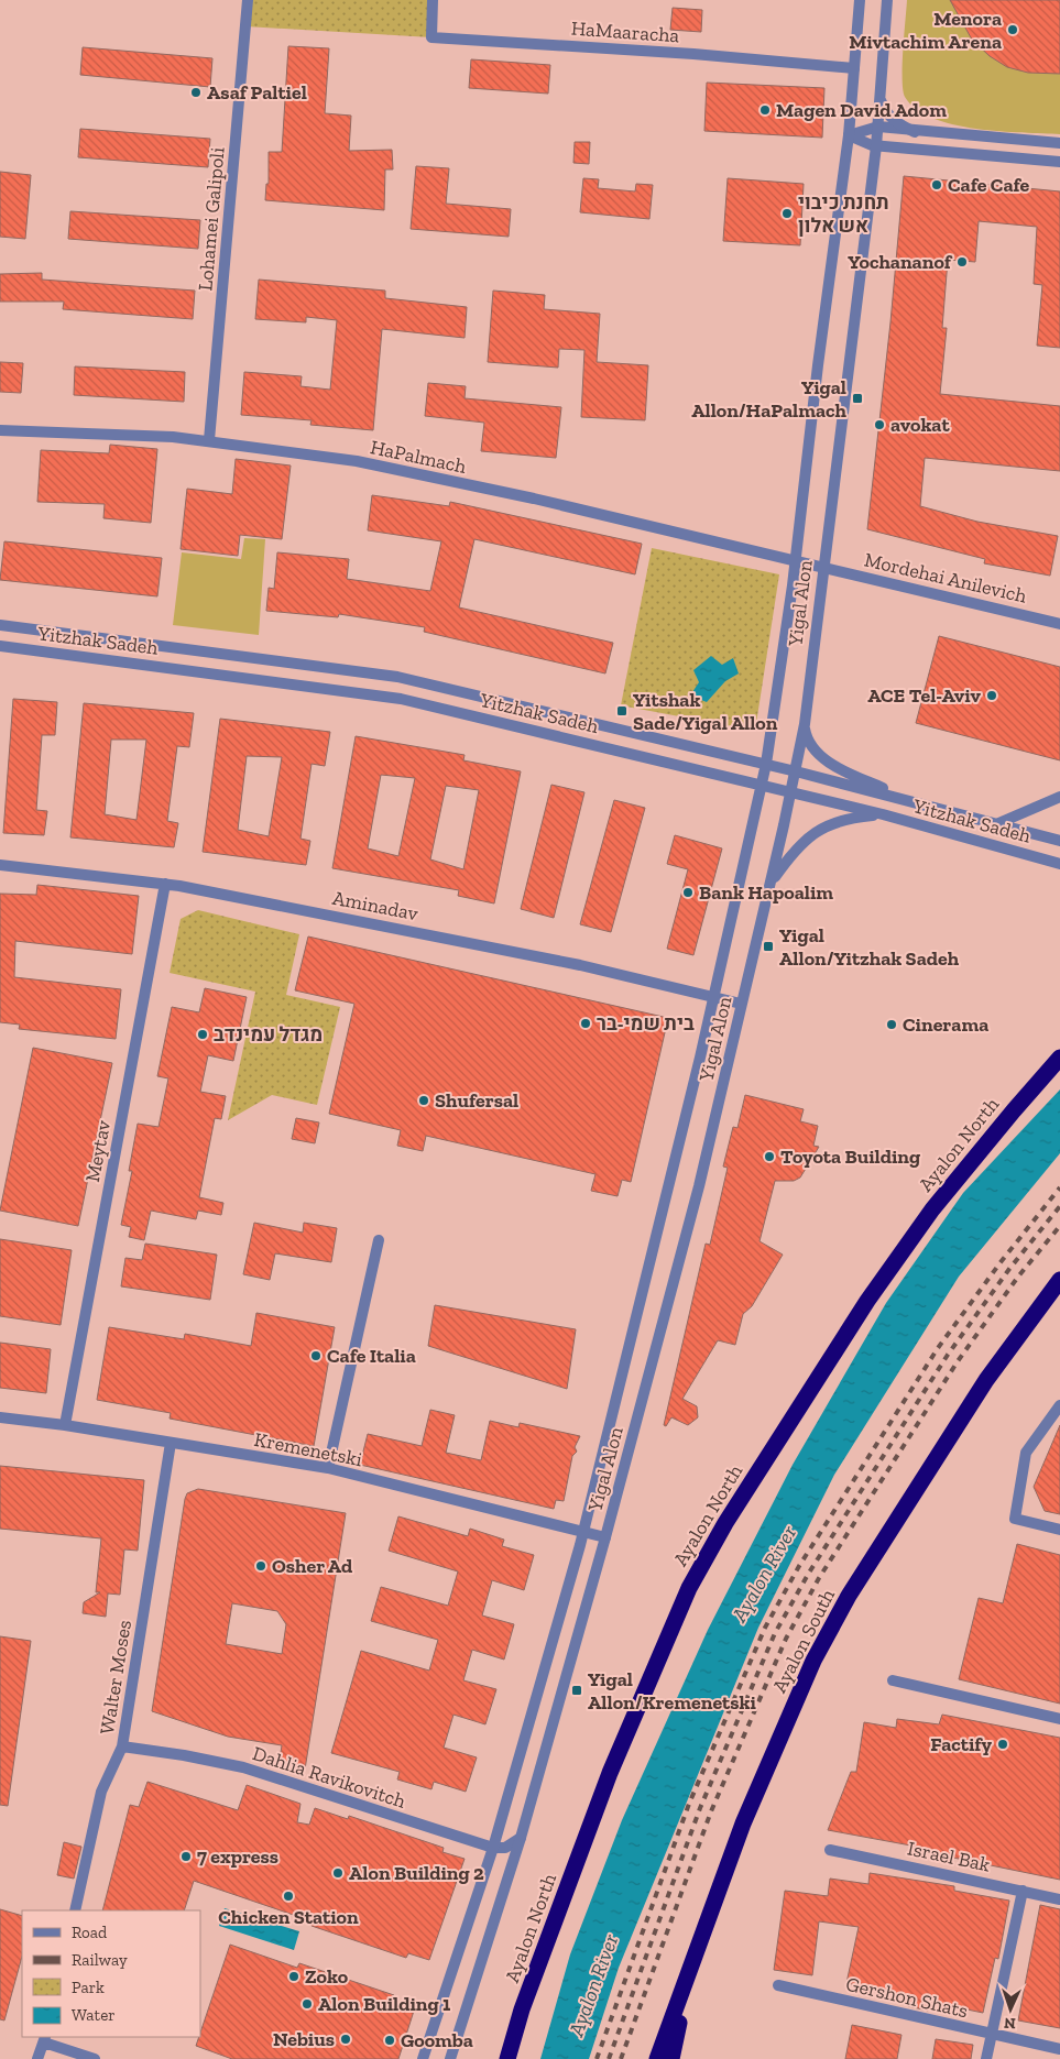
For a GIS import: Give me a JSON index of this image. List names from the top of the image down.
{
  "streets": {
    "highway": ["Ayalon North", "Ayalon South"],
    "street": [
      "HaMaaracha",
      "Lohamei Galipoli",
      "HaPalmach",
      "Mordehai Anilevich",
      "Yigal Alon",
      "Yitzhak Sadeh",
      "Aminadav",
      "Meytav",
      "Kremenetski",
      "Walter Moses",
      "Dahlia Ravikovitch",
      "Israel Bak",
      "Gershon Shats"
    ]
  },
  "crossings": [
    ["HaMaaracha", "Yigal Alon"],
    ["Lohamei Galipoli", "HaPalmach"],
    ["HaPalmach", "Mordehai Anilevich"],
    ["HaPalmach", "Yigal Alon"],
    ["Mordehai Anilevich", "Yigal Alon"],
    ["Yigal Alon", "Yitzhak Sadeh"],
    ["Yigal Alon", "Aminadav"],
    ["Yigal Alon", "Kremenetski"],
    ["Yigal Alon", "Dahlia Ravikovitch"],
    ["Aminadav", "Meytav"],
    ["Meytav", "Kremenetski"],
    ["Kremenetski", "Walter Moses"],
    ["Walter Moses", "Dahlia Ravikovitch"]
  ],
  "water": ["Ayalon River"],
  "places": {
    "other": [
      "Menora Mivtachim Arena",
      "Asaf Paltiel",
      "Magen David Adom",
      "Cafe Cafe",
      "תחנת כיבוי אש אלון",
      "Yochananof",
      "avokat",
      "ACE Tel-Aviv",
      "Bank Hapoalim",
      "בית שמי-בר",
      "Cinerama",
      "מגדל עמינדב",
      "Shufersal",
      "Toyota Building",
      "Cafe Italia",
      "Osher Ad",
      "Factify",
      "7 express",
      "Alon Building 2",
      "Chicken Station",
      "Zoko",
      "Alon Building 1",
      "Nebius",
      "Goomba"
    ],
    "transit": [
      "Yigal Allon/HaPalmach",
      "Yitshak Sade/Yigal Allon",
      "Yigal Allon/Yitzhak Sadeh",
      "Yigal Allon/Kremenetski"
    ]
  },
  "legend": [
    "Road",
    "Railway",
    "Park",
    "Water"
  ],
  "north": "bottom"
}
